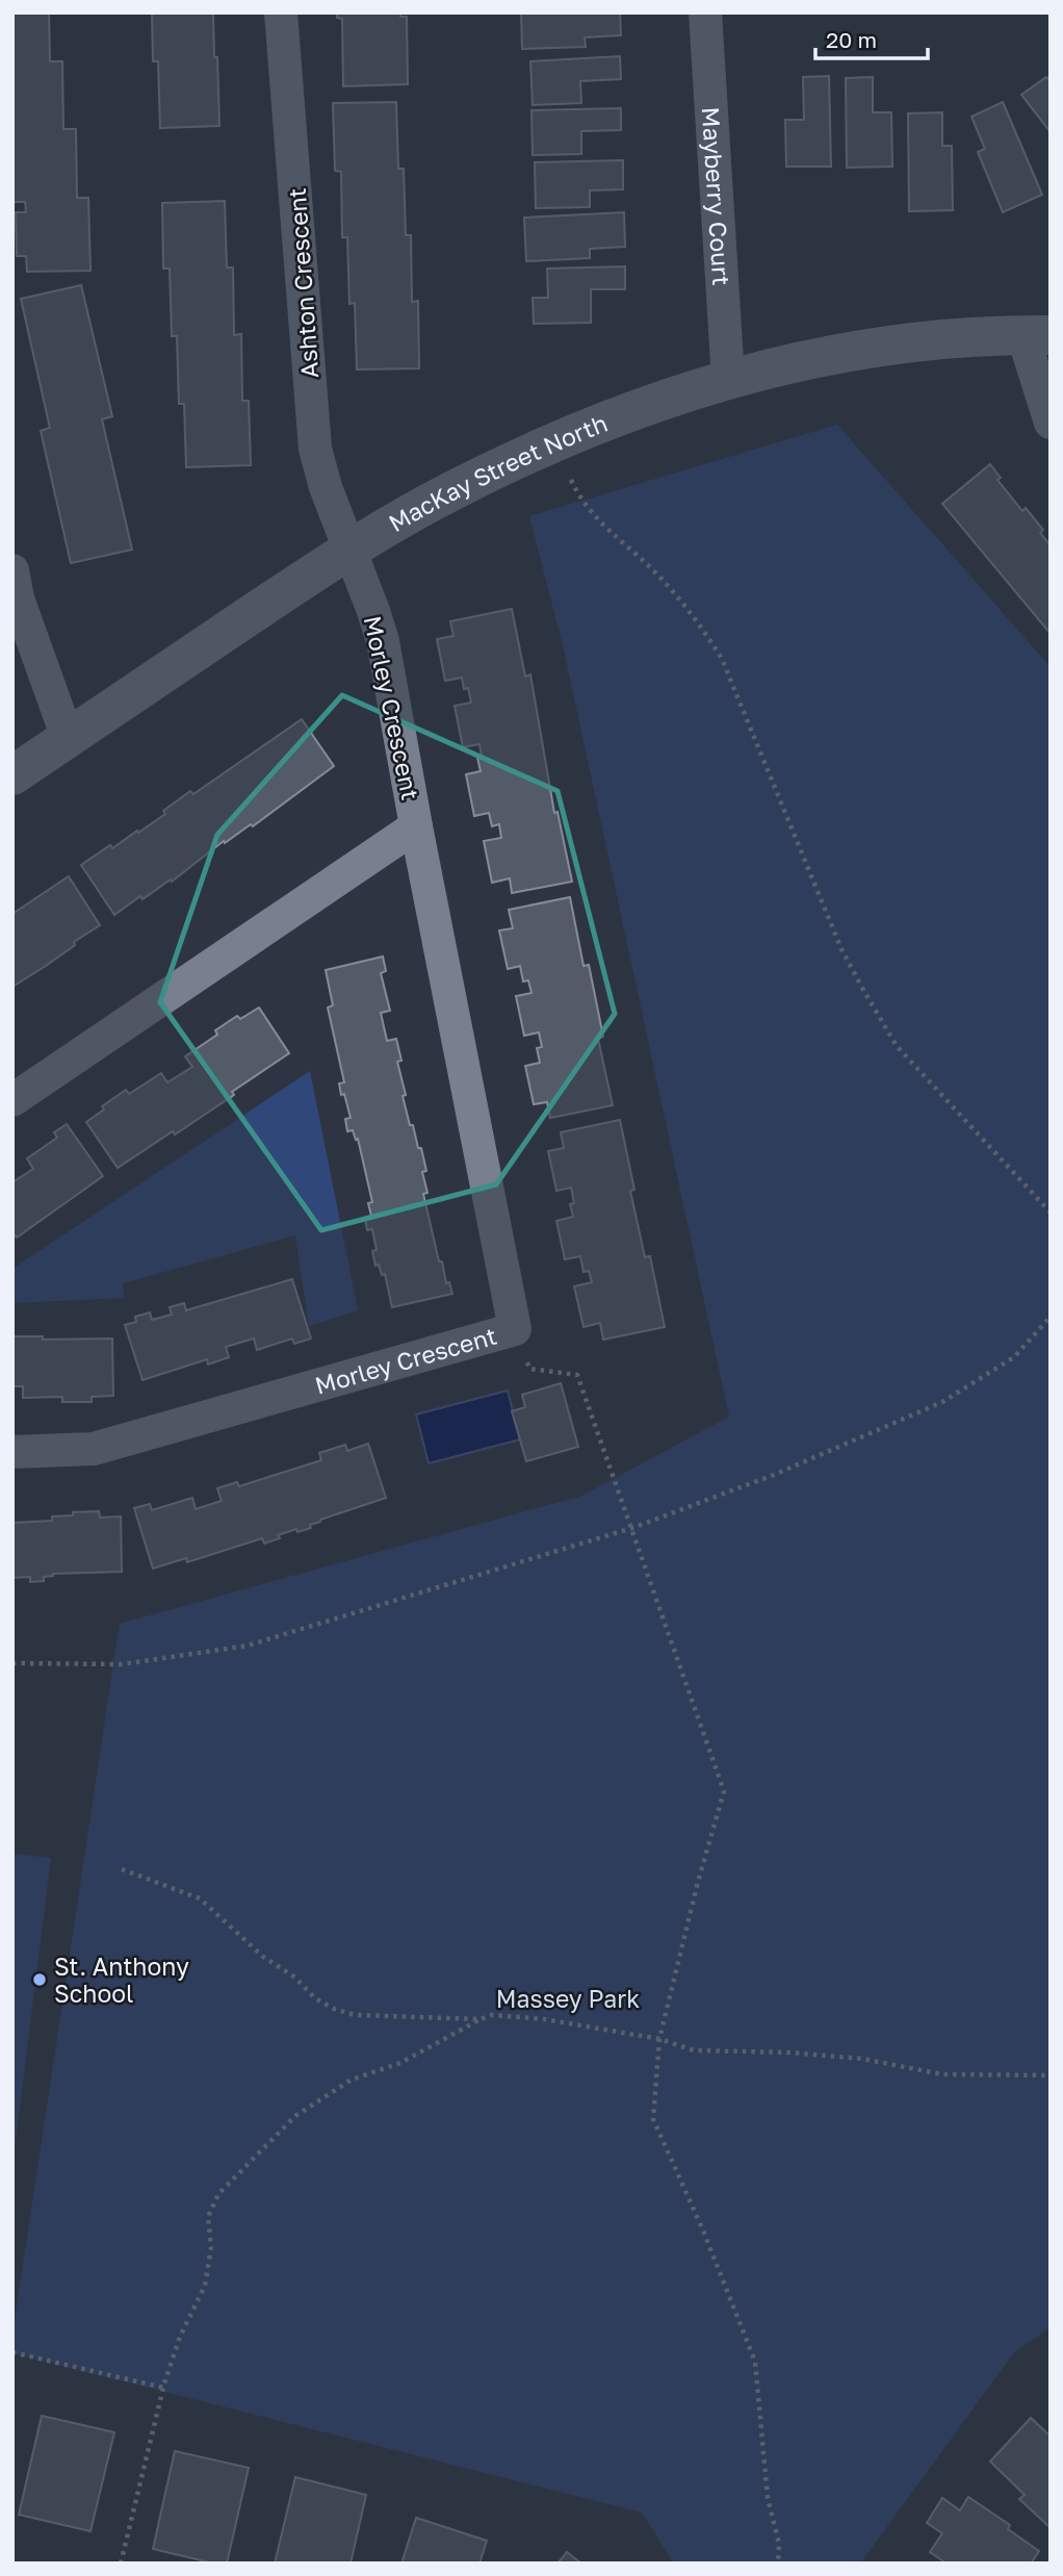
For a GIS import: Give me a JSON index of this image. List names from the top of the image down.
{
  "streets": {
    "street": [
      "Mayberry Court",
      "Ashton Crescent",
      "MacKay Street North",
      "Morley Crescent"
    ]
  },
  "crossings": [
    ["Mayberry Court", "MacKay Street North"],
    ["Ashton Crescent", "MacKay Street North"],
    ["Ashton Crescent", "Morley Crescent"],
    ["MacKay Street North", "Morley Crescent"]
  ],
  "parks": ["Massey Park"],
  "places": ["St. Anthony School"],
  "scale_bar": "20 m"
}
